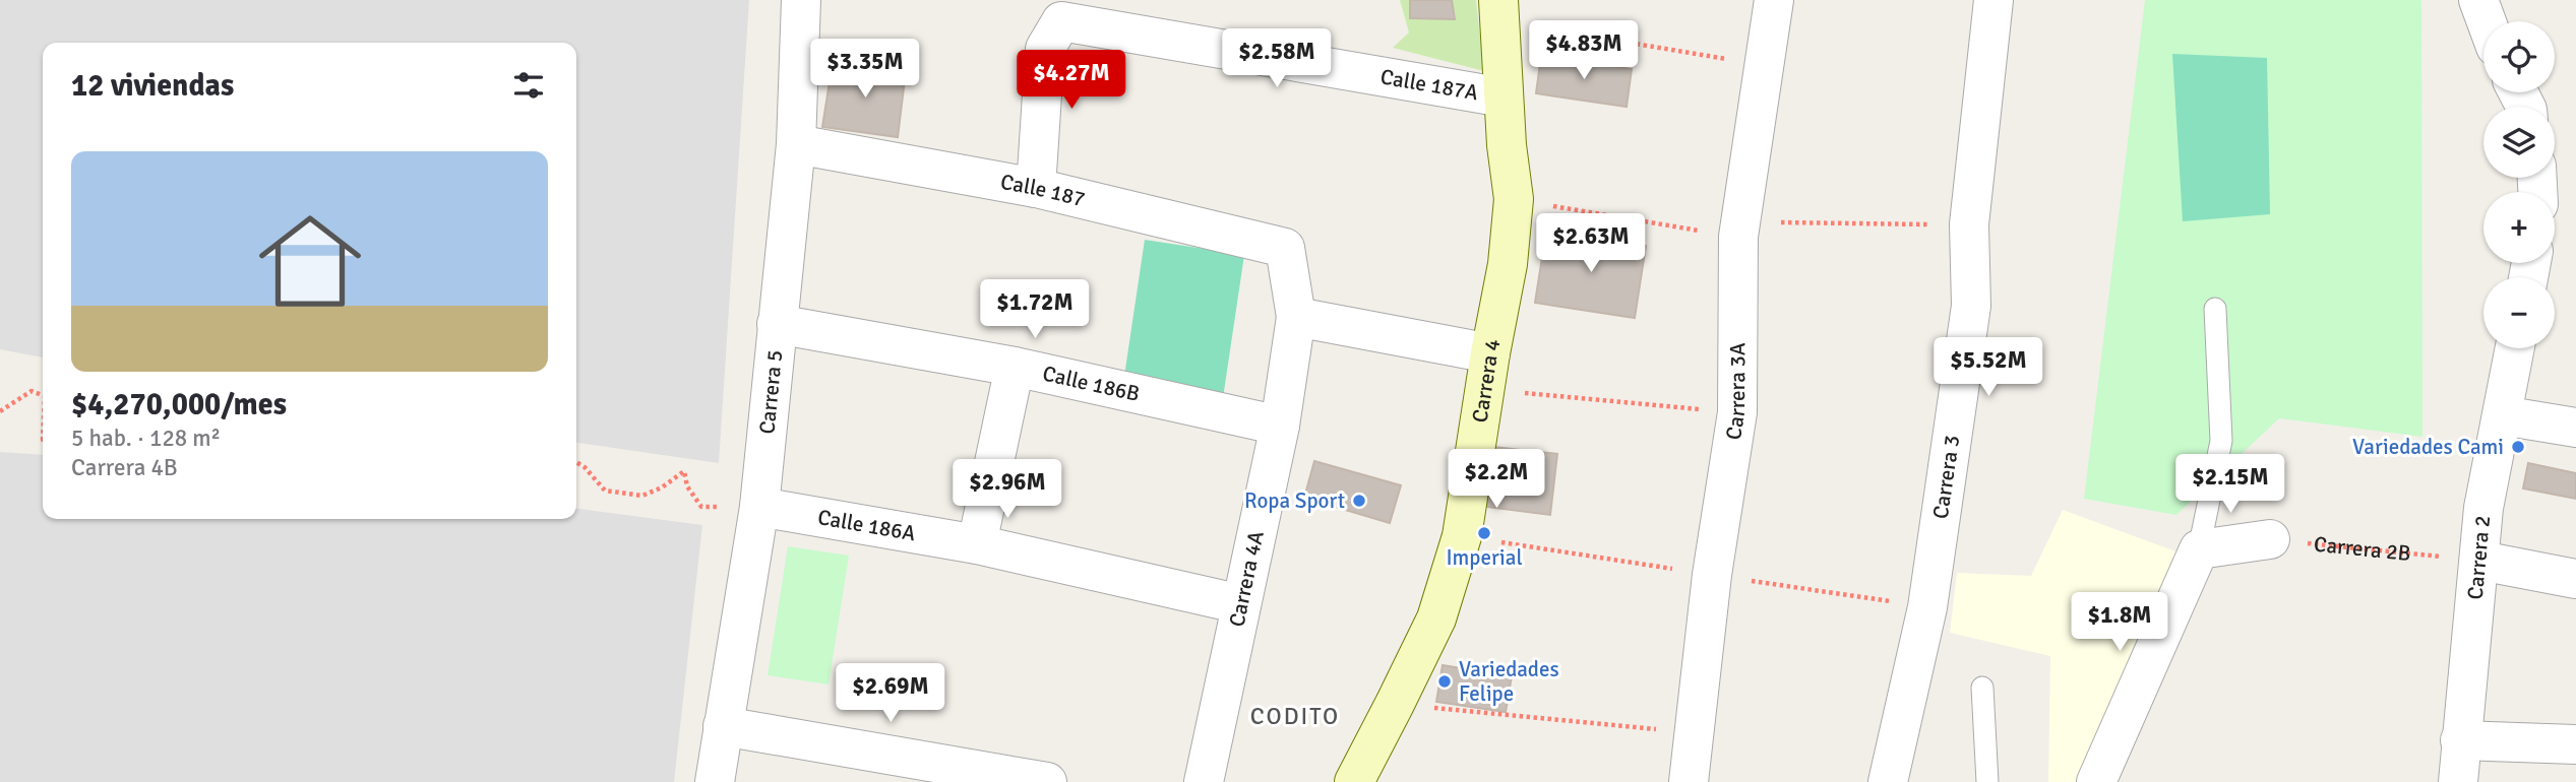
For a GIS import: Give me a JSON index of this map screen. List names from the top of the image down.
{
  "streets": {
    "street": [
      "Calle 187A",
      "Calle 187",
      "Carrera 4",
      "Calle 186B",
      "Carrera 3A",
      "Carrera 5",
      "Carrera 3",
      "Calle 186A",
      "Carrera 2",
      "Carrera 4A"
    ],
    "path": ["Carrera 2B"]
  },
  "crossings": [
    ["Calle 187A", "Calle 187"],
    ["Calle 187A", "Carrera 4"],
    ["Calle 187", "Carrera 5"],
    ["Calle 187", "Carrera 4A"],
    ["Calle 186B", "Carrera 5"],
    ["Calle 186B", "Carrera 4A"],
    ["Carrera 5", "Calle 186A"],
    ["Calle 186A", "Carrera 4A"],
    ["Carrera 2B", "Carrera 2"]
  ],
  "districts": ["CODITO"],
  "places": [
    "Variedades Cami",
    "Ropa Sport",
    "Imperial",
    "Variedades Felipe"
  ],
  "page": {
    "price": [
      "$4.83M",
      "$2.58M",
      "$3.35M",
      "$4.27M",
      "$2.63M",
      "$1.72M",
      "$5.52M",
      "$2.2M",
      "$2.15M",
      "$2.96M",
      "$1.8M",
      "$2.69M"
    ],
    "map_buttons": ["+", "−"],
    "heading": "12 viviendas",
    "list": [
      {
        "name": "$4,270,000/mes",
        "note": "5 hab. · 128 m² · Carrera 4B"
      }
    ]
  }
}
